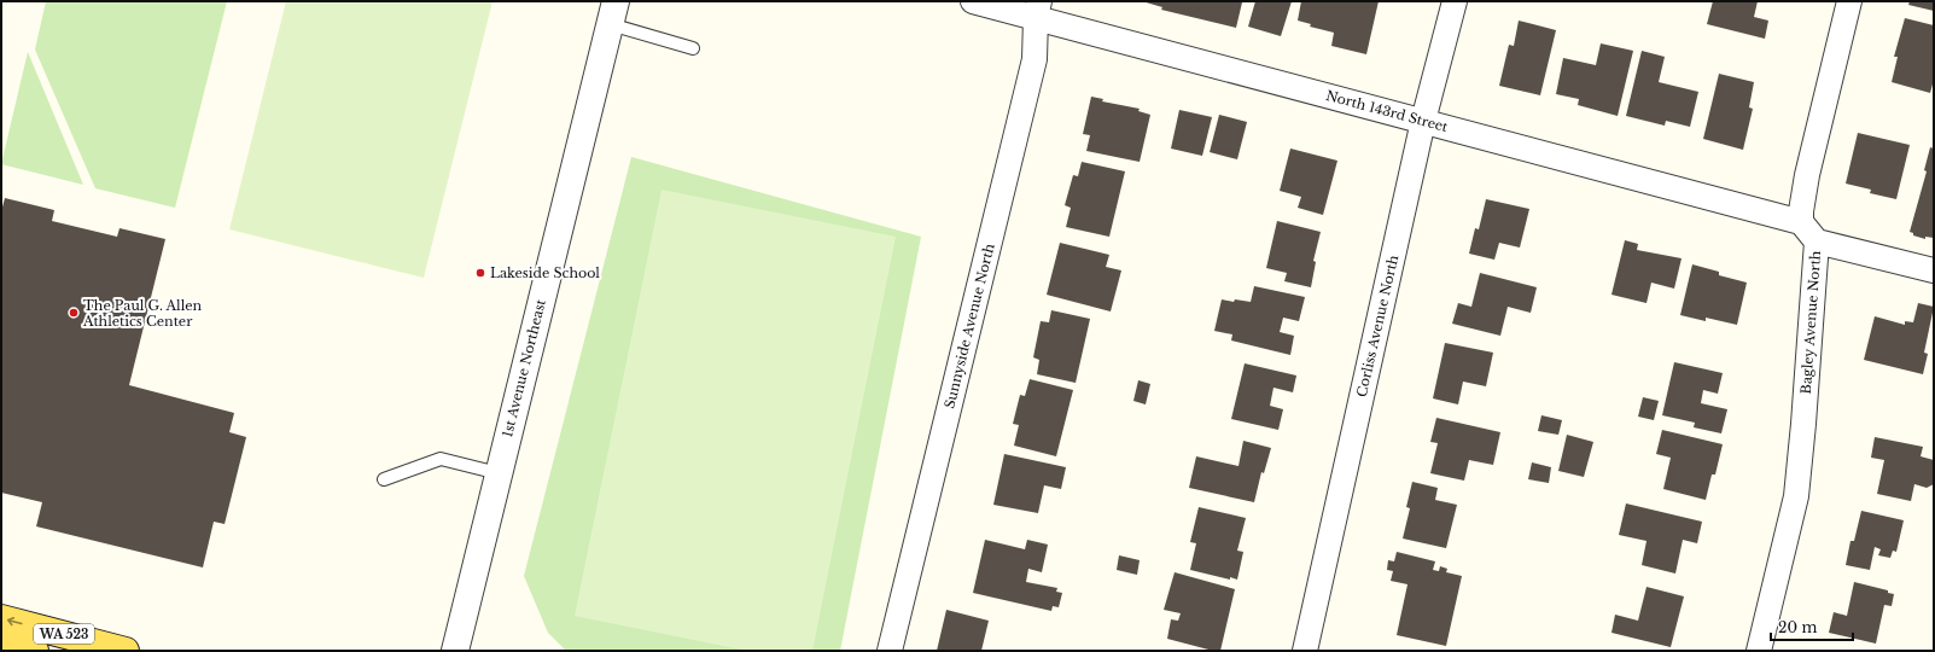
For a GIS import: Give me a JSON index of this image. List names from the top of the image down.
{
  "streets": {
    "main road": ["WA 523"],
    "street": [
      "North 143rd Street",
      "Bagley Avenue North",
      "Sunnyside Avenue North",
      "Corliss Avenue North",
      "1st Avenue Northeast"
    ]
  },
  "crossings": [
    ["North 143rd Street", "Bagley Avenue North"],
    ["North 143rd Street", "Sunnyside Avenue North"],
    ["North 143rd Street", "Corliss Avenue North"]
  ],
  "places": ["Lakeside School", "The Paul G. Allen Athletics Center"],
  "scale_bar": "20 m"
}
